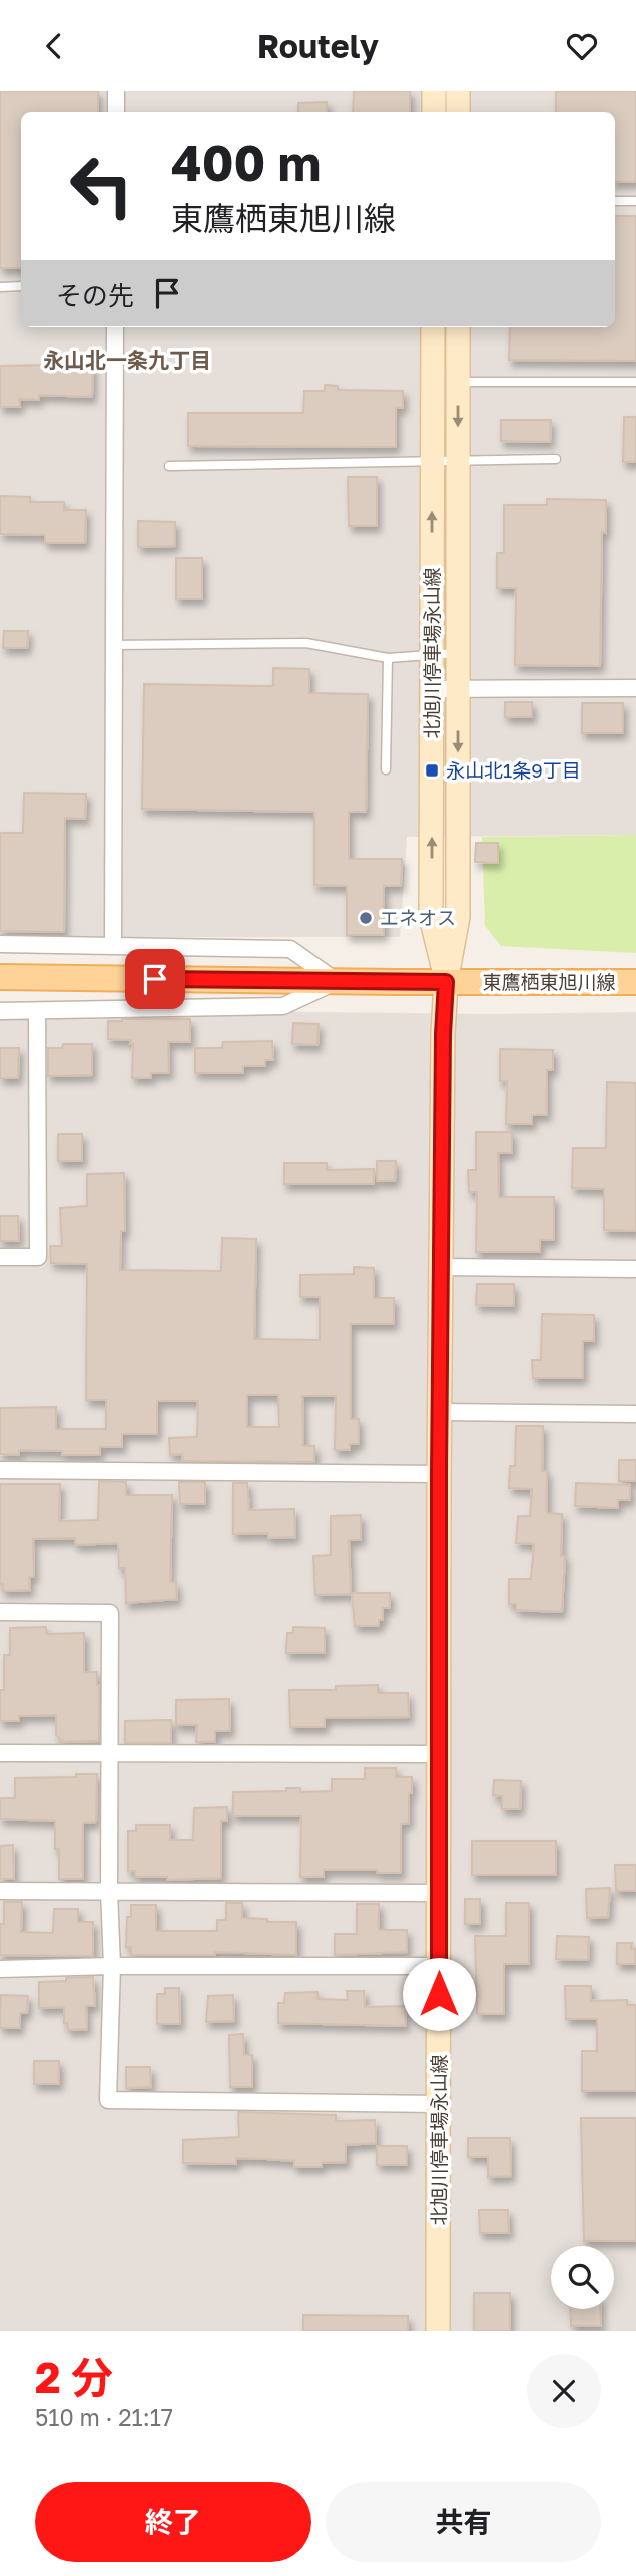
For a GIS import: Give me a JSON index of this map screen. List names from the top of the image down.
{
  "streets": {
    "main road": ["北旭川停車場永山線", "東鷹栖東旭川線"]
  },
  "crossings": [
    ["北旭川停車場永山線", "東鷹栖東旭川線"]
  ],
  "districts": ["永山北一条九丁目"],
  "places": {
    "transit": ["永山北1条9丁目"],
    "other": ["エネオス"]
  },
  "page": {
    "header": "Routely",
    "turn": ["400 m", "東鷹栖東旭川線"],
    "then": "その先",
    "heading": ["2 分", "510 m · 21:17"],
    "buttons": ["終了", "共有"]
  }
}
